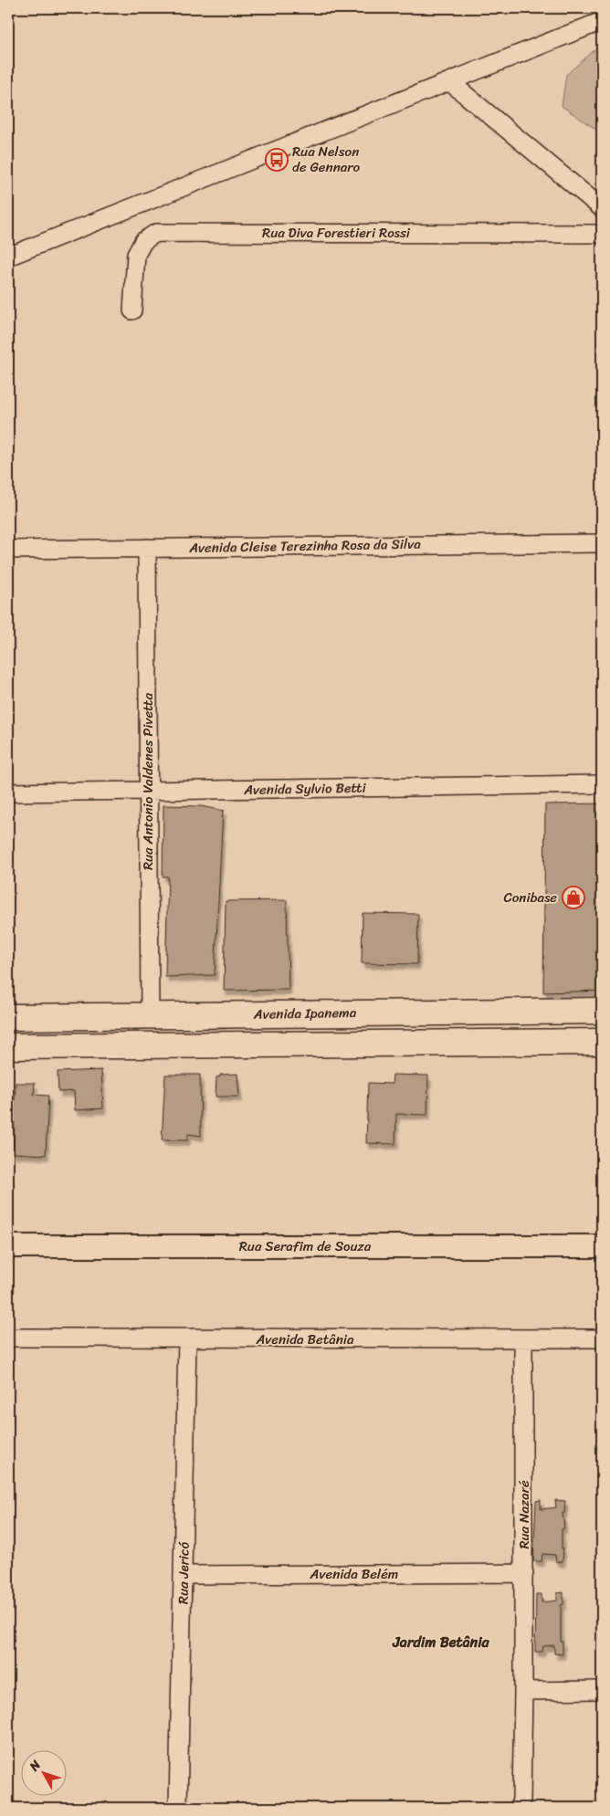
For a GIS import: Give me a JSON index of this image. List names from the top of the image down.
{
  "streets": {
    "main road": ["Avenida Ipanema"],
    "street": [
      "Rua Diva Forestieri Rossi",
      "Avenida Cleise Terezinha Rosa da Silva",
      "Rua Antonio Valdenes Pivetta",
      "Avenida Sylvio Betti",
      "Rua Serafim de Souza",
      "Avenida Betânia",
      "Rua Nazaré",
      "Rua Jericó",
      "Avenida Belém"
    ]
  },
  "crossings": [
    ["Avenida Cleise Terezinha Rosa da Silva", "Rua Antonio Valdenes Pivetta"],
    ["Rua Antonio Valdenes Pivetta", "Avenida Sylvio Betti"],
    ["Rua Antonio Valdenes Pivetta", "Avenida Ipanema"],
    ["Avenida Betânia", "Rua Nazaré"],
    ["Avenida Betânia", "Rua Jericó"],
    ["Rua Nazaré", "Avenida Belém"],
    ["Rua Jericó", "Avenida Belém"]
  ],
  "districts": ["Jardim Betânia"],
  "places": {
    "bus stop": ["Rua Nelson de Gennaro"],
    "shop": ["Conibase"]
  },
  "north": "top left"
}
